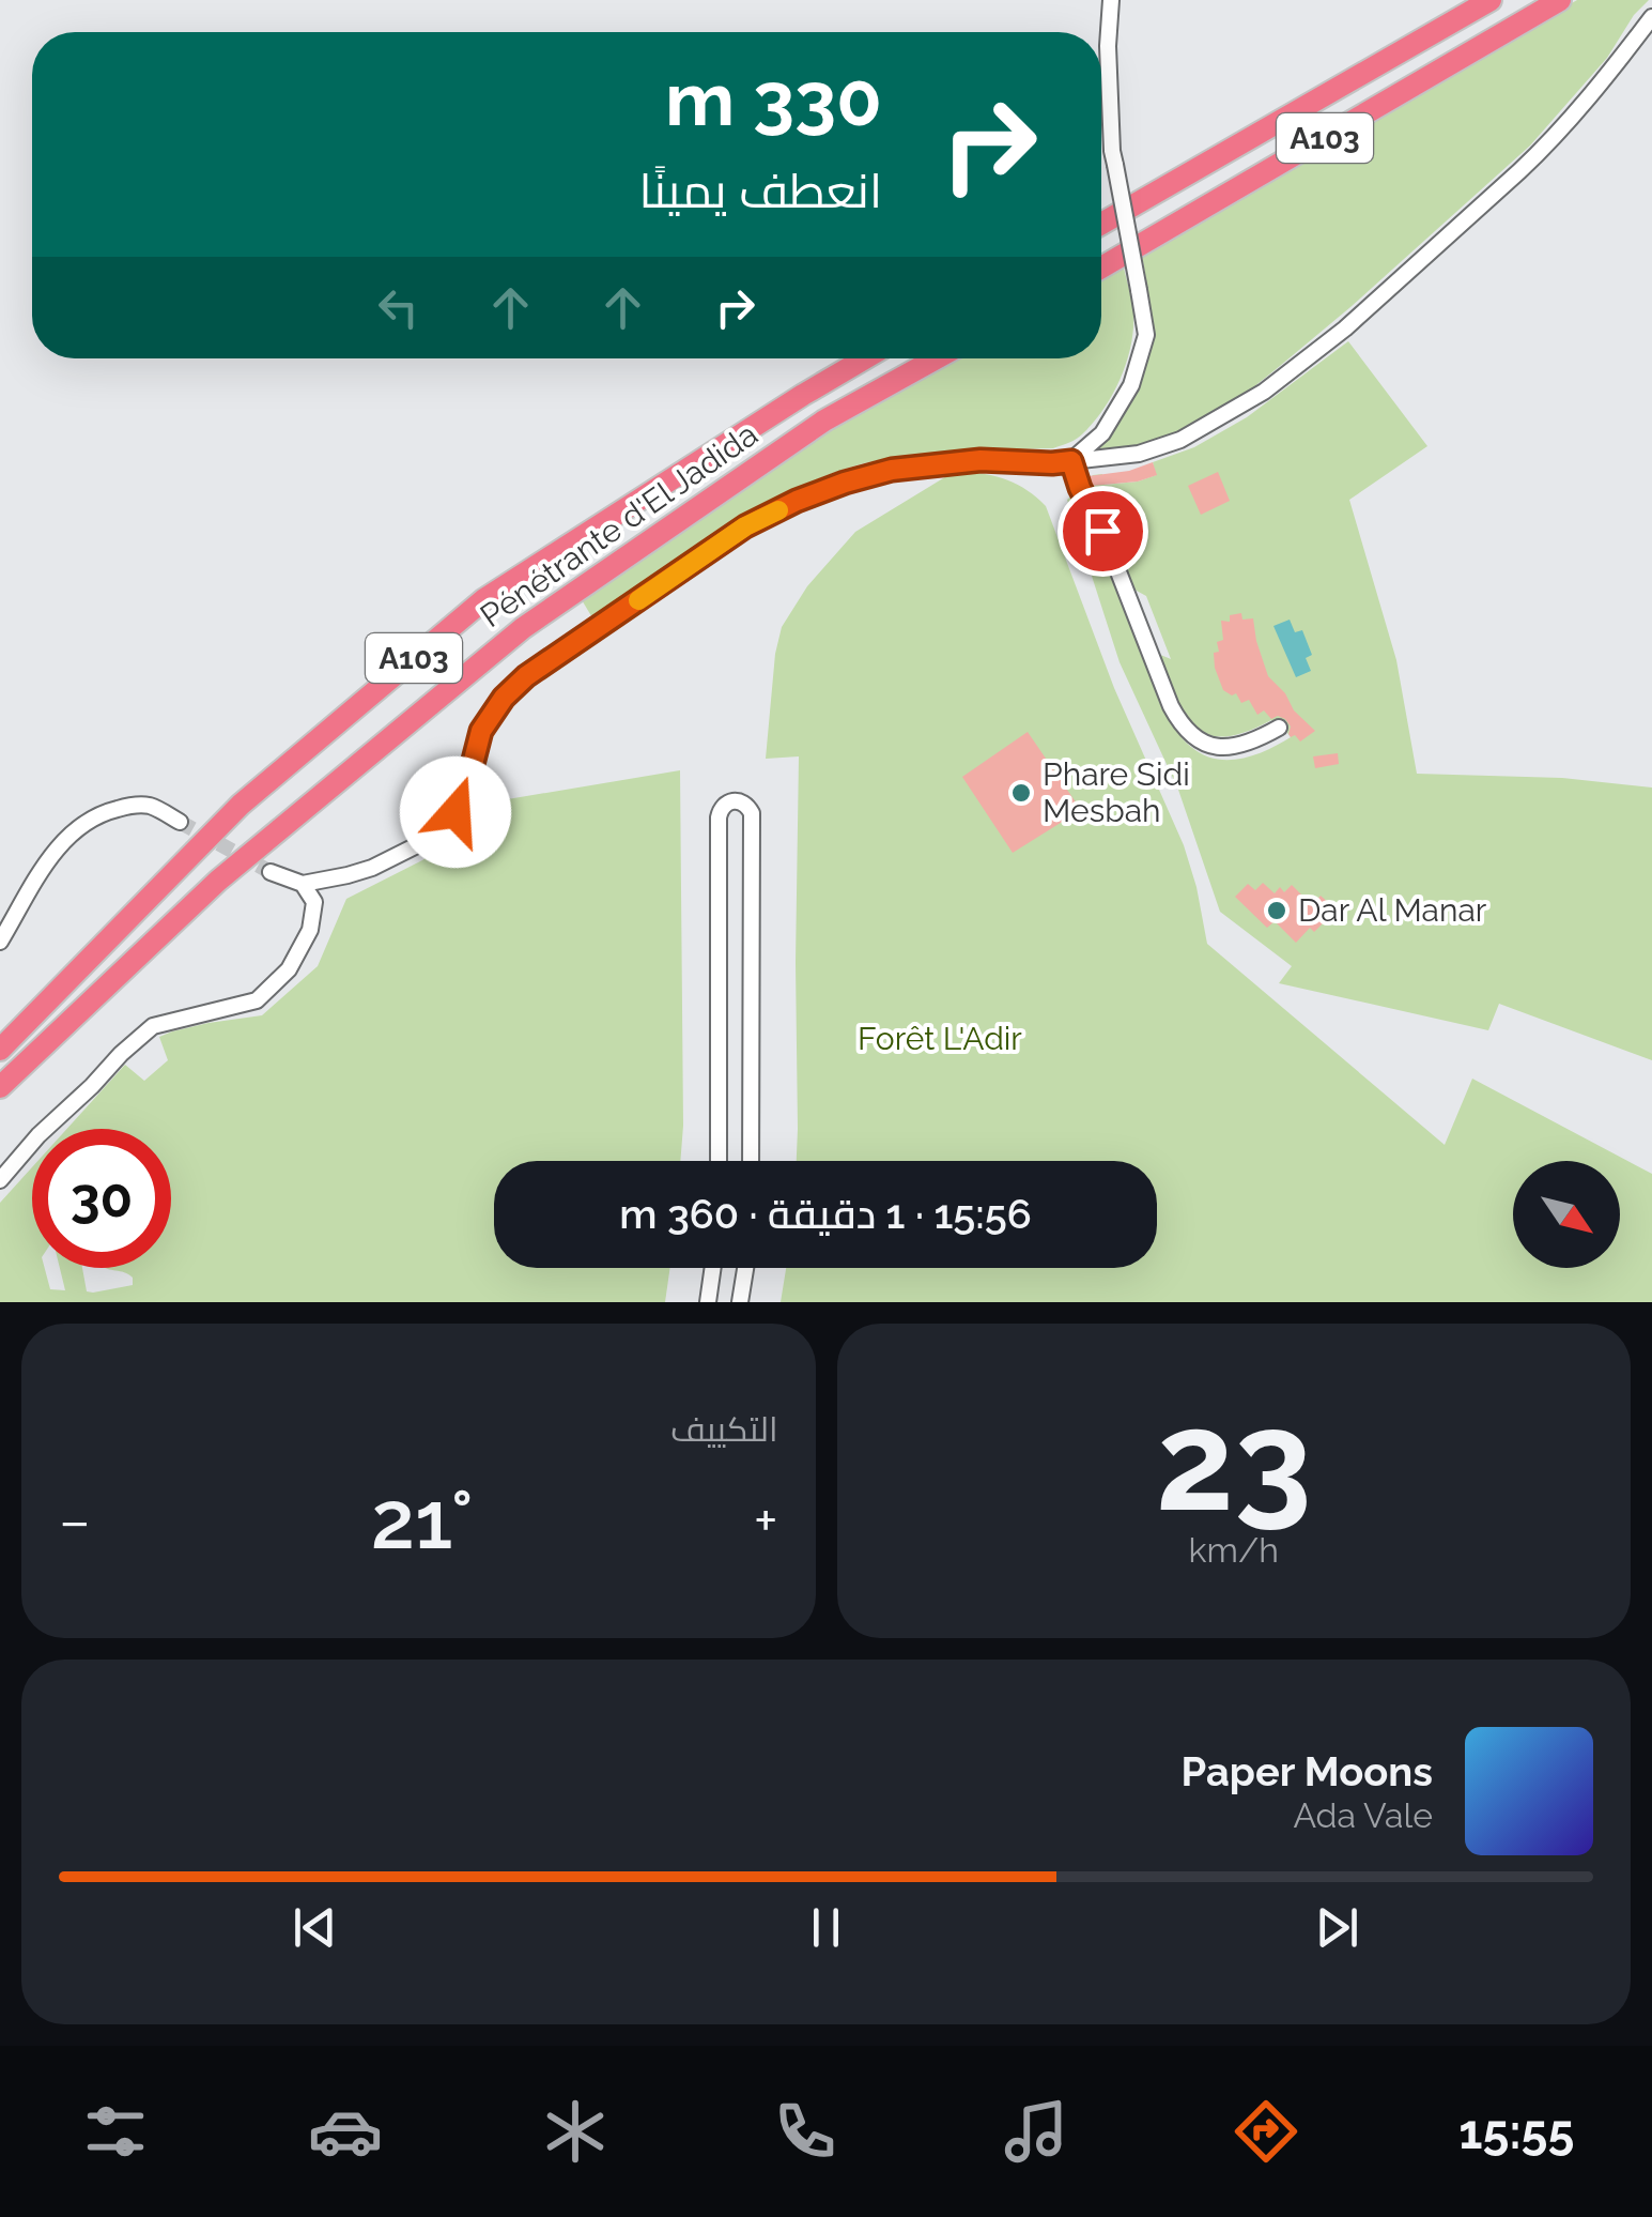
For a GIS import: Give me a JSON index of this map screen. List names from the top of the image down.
{
  "streets": {
    "highway": ["A103", "Pénétrante d'El Jadida"]
  },
  "parks": ["Forêt L'Adir"],
  "places": ["Phare Sidi Mesbah", "Dar Al Manar"],
  "north": "bottom right",
  "page": {
    "turn": ["330 m", "انعطف يمينًا"],
    "limit": "30",
    "trip": "15:56 · 1 دقيقة · 360 m",
    "tile": [
      ["23", "km/h"],
      "التكييف"
    ],
    "heat": ["−", "21°", "+"],
    "song": ["Paper Moons", "Ada Vale"],
    "tabs": "15:55"
  }
}
